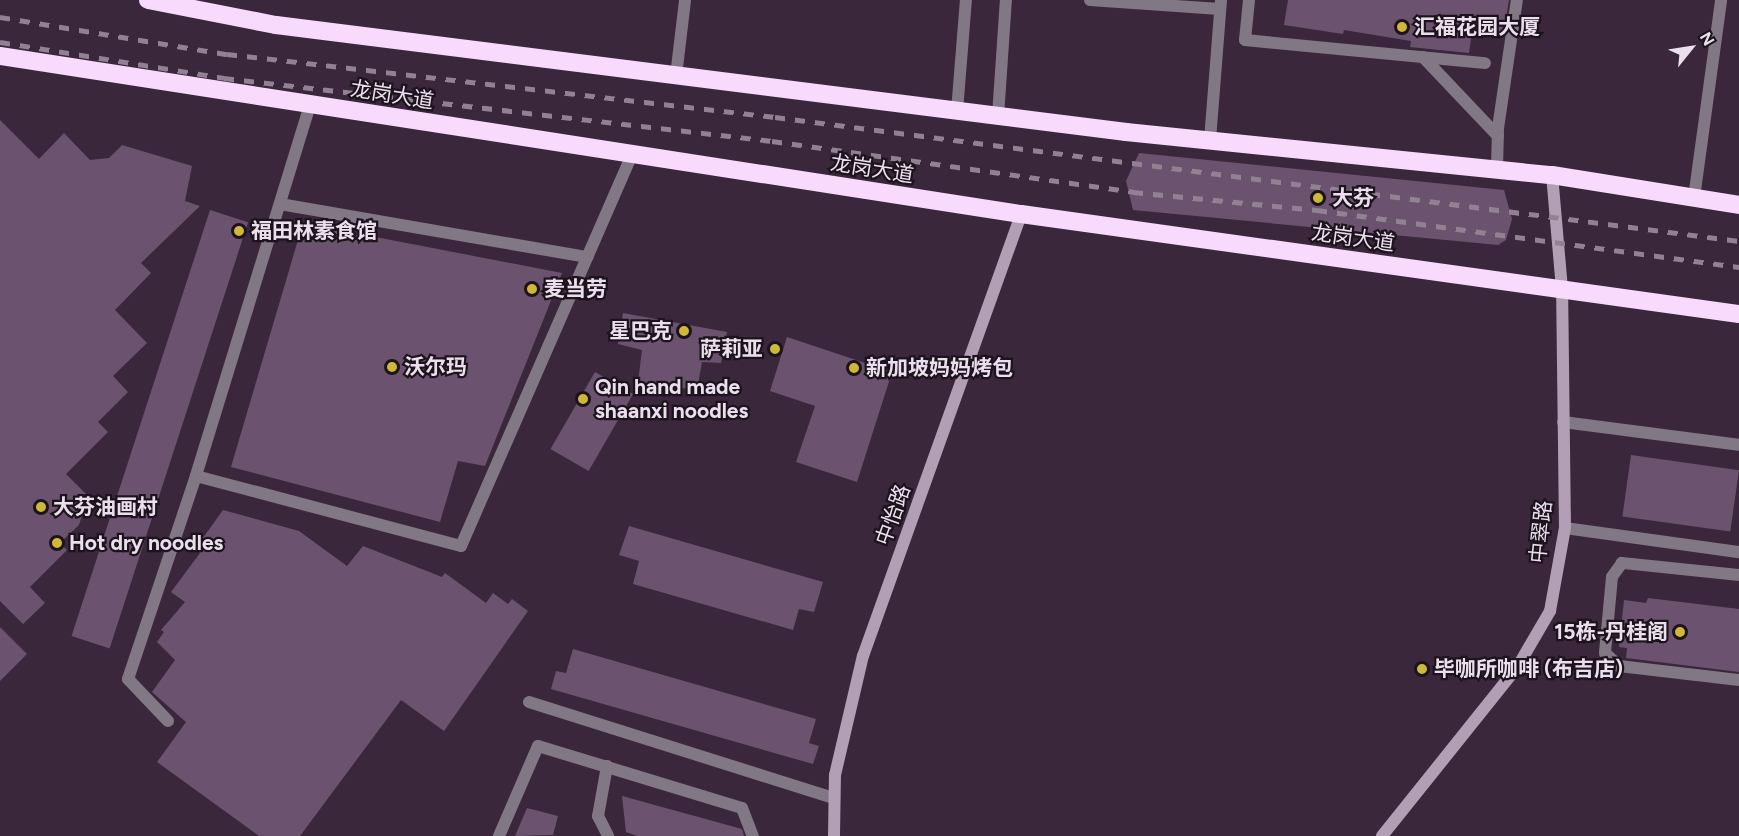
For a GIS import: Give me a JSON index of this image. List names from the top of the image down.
{
  "streets": {
    "highway": ["龙岗大道"],
    "main road": ["中怡路", "中翠路"]
  },
  "crossings": [
    ["龙岗大道", "中怡路"],
    ["龙岗大道", "中翠路"]
  ],
  "places": [
    "汇福花园大厦",
    "大芬",
    "福田林素食馆",
    "麦当劳",
    "星巴克",
    "萨莉亚",
    "沃尔玛",
    "新加坡妈妈烤包",
    "Qin hand made shaanxi noodles",
    "大芬油画村",
    "Hot dry noodles",
    "15栋-丹桂阁",
    "毕咖所咖啡 (布吉店)"
  ],
  "north": "top right"
}
